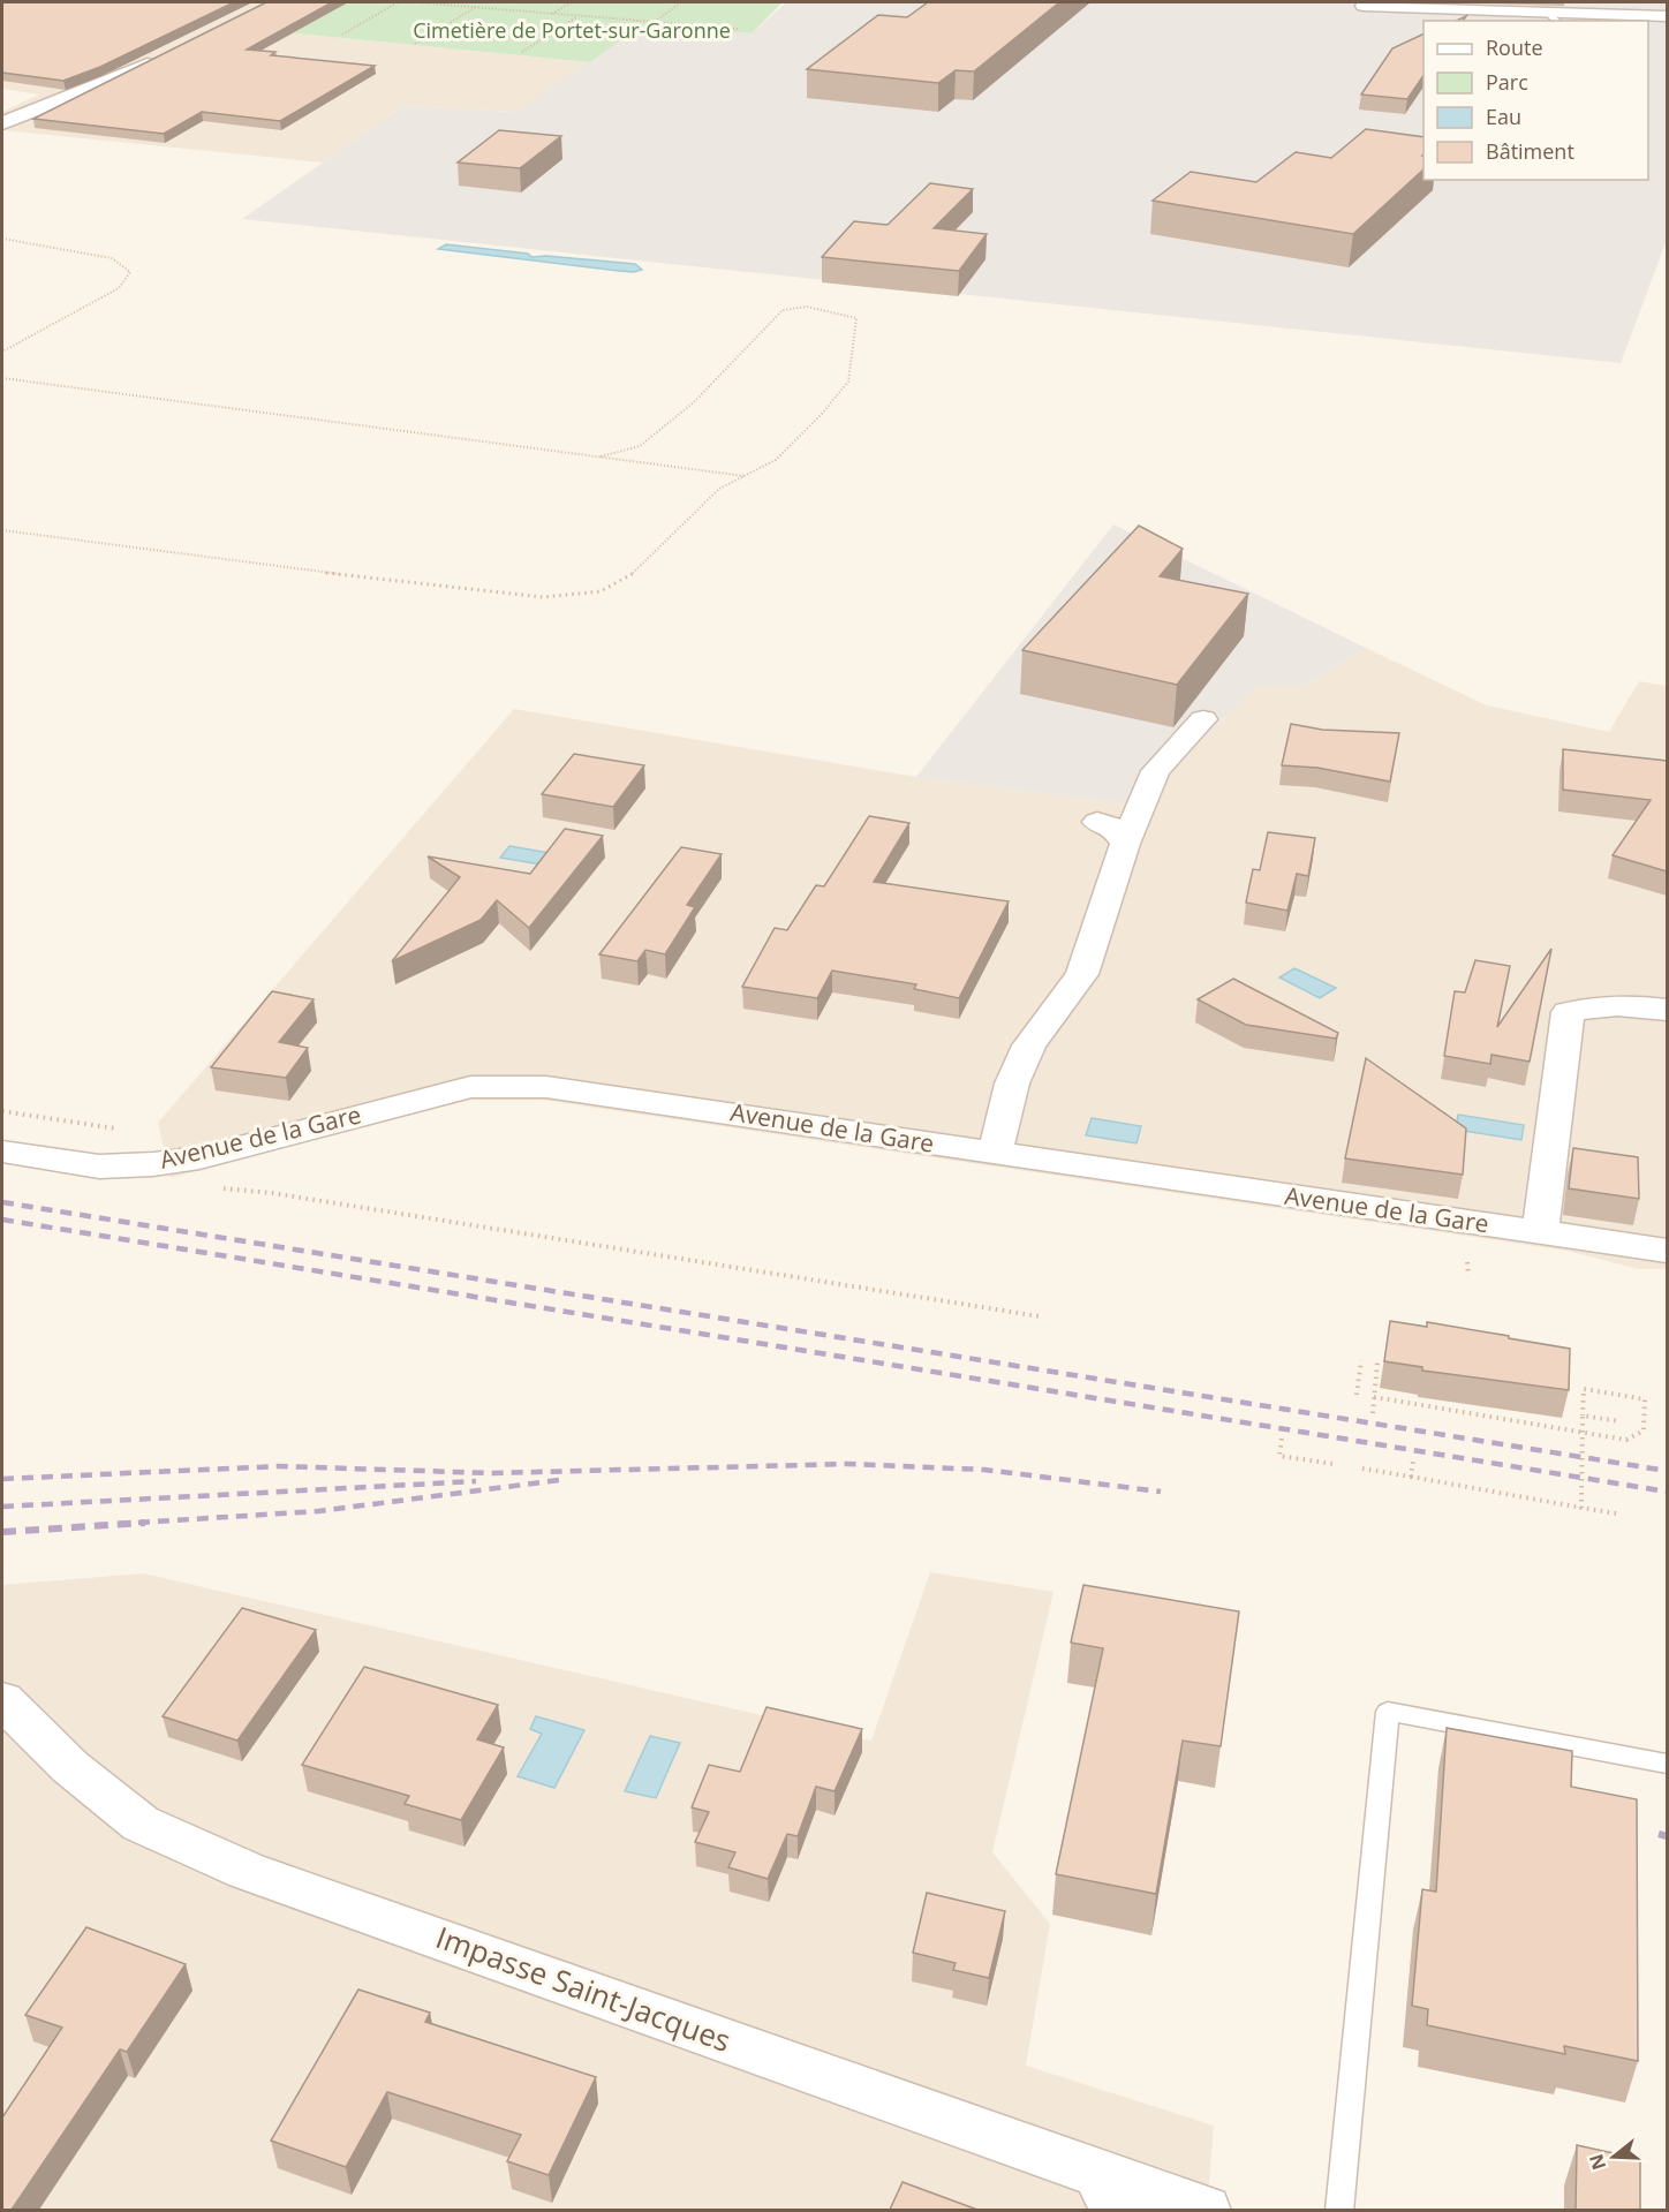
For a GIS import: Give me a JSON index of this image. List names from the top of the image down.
{
  "streets": {
    "street": ["Avenue de la Gare", "Impasse Saint-Jacques"]
  },
  "parks": ["Cimetière de Portet-sur-Garonne"],
  "legend": [
    "Route",
    "Parc",
    "Eau",
    "Bâtiment"
  ],
  "north": "left"
}
